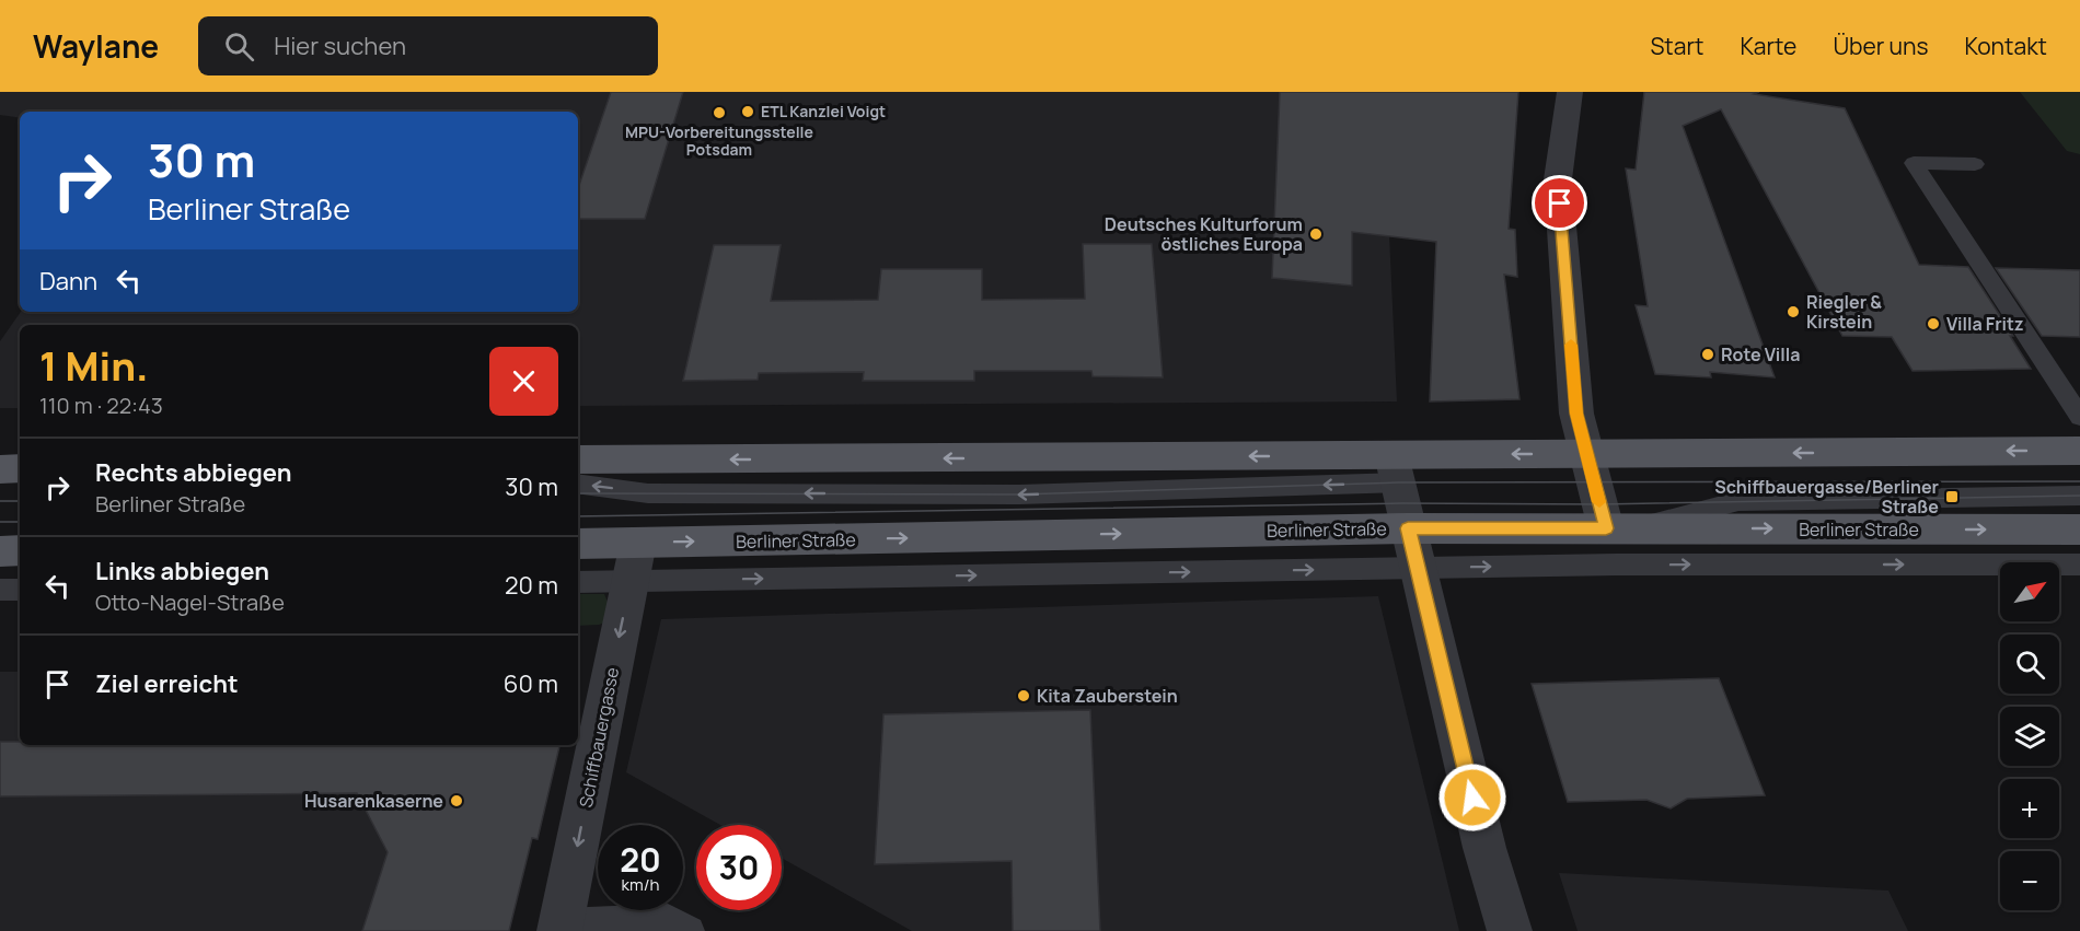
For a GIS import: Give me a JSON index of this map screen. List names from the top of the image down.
{
  "streets": {
    "main road": ["Berliner Straße"],
    "street": ["Schiffbauergasse"]
  },
  "crossings": [
    ["Berliner Straße", "Schiffbauergasse"]
  ],
  "one_way": ["Schiffbauergasse"],
  "places": {
    "other": [
      "ETL Kanzlei Voigt",
      "MPU-Vorbereitungsstelle Potsdam",
      "Deutsches Kulturforum östliches Europa",
      "Riegler & Kirstein",
      "Villa Fritz",
      "Rote Villa",
      "Kita Zauberstein",
      "Husarenkaserne"
    ],
    "transit": ["Schiffbauergasse/Berliner Straße"]
  },
  "north": "top right",
  "page": {
    "header": "Waylane",
    "search": "Hier suchen",
    "nav": [
      "Start",
      "Karte",
      "Über uns",
      "Kontakt"
    ],
    "turn": ["30 m", "Berliner Straße"],
    "then": "Dann",
    "heading": ["1 Min.", "110 m · 22:43"],
    "list": [
      {
        "name": "Rechts abbiegen",
        "note": "Berliner Straße",
        "value": "30 m"
      },
      {
        "name": "Links abbiegen",
        "note": "Otto-Nagel-Straße",
        "value": "20 m"
      },
      {
        "name": "Ziel erreicht",
        "value": "60 m"
      }
    ],
    "map_buttons": ["+", "−"],
    "speed": "20 km/h",
    "limit": "30"
  }
}
